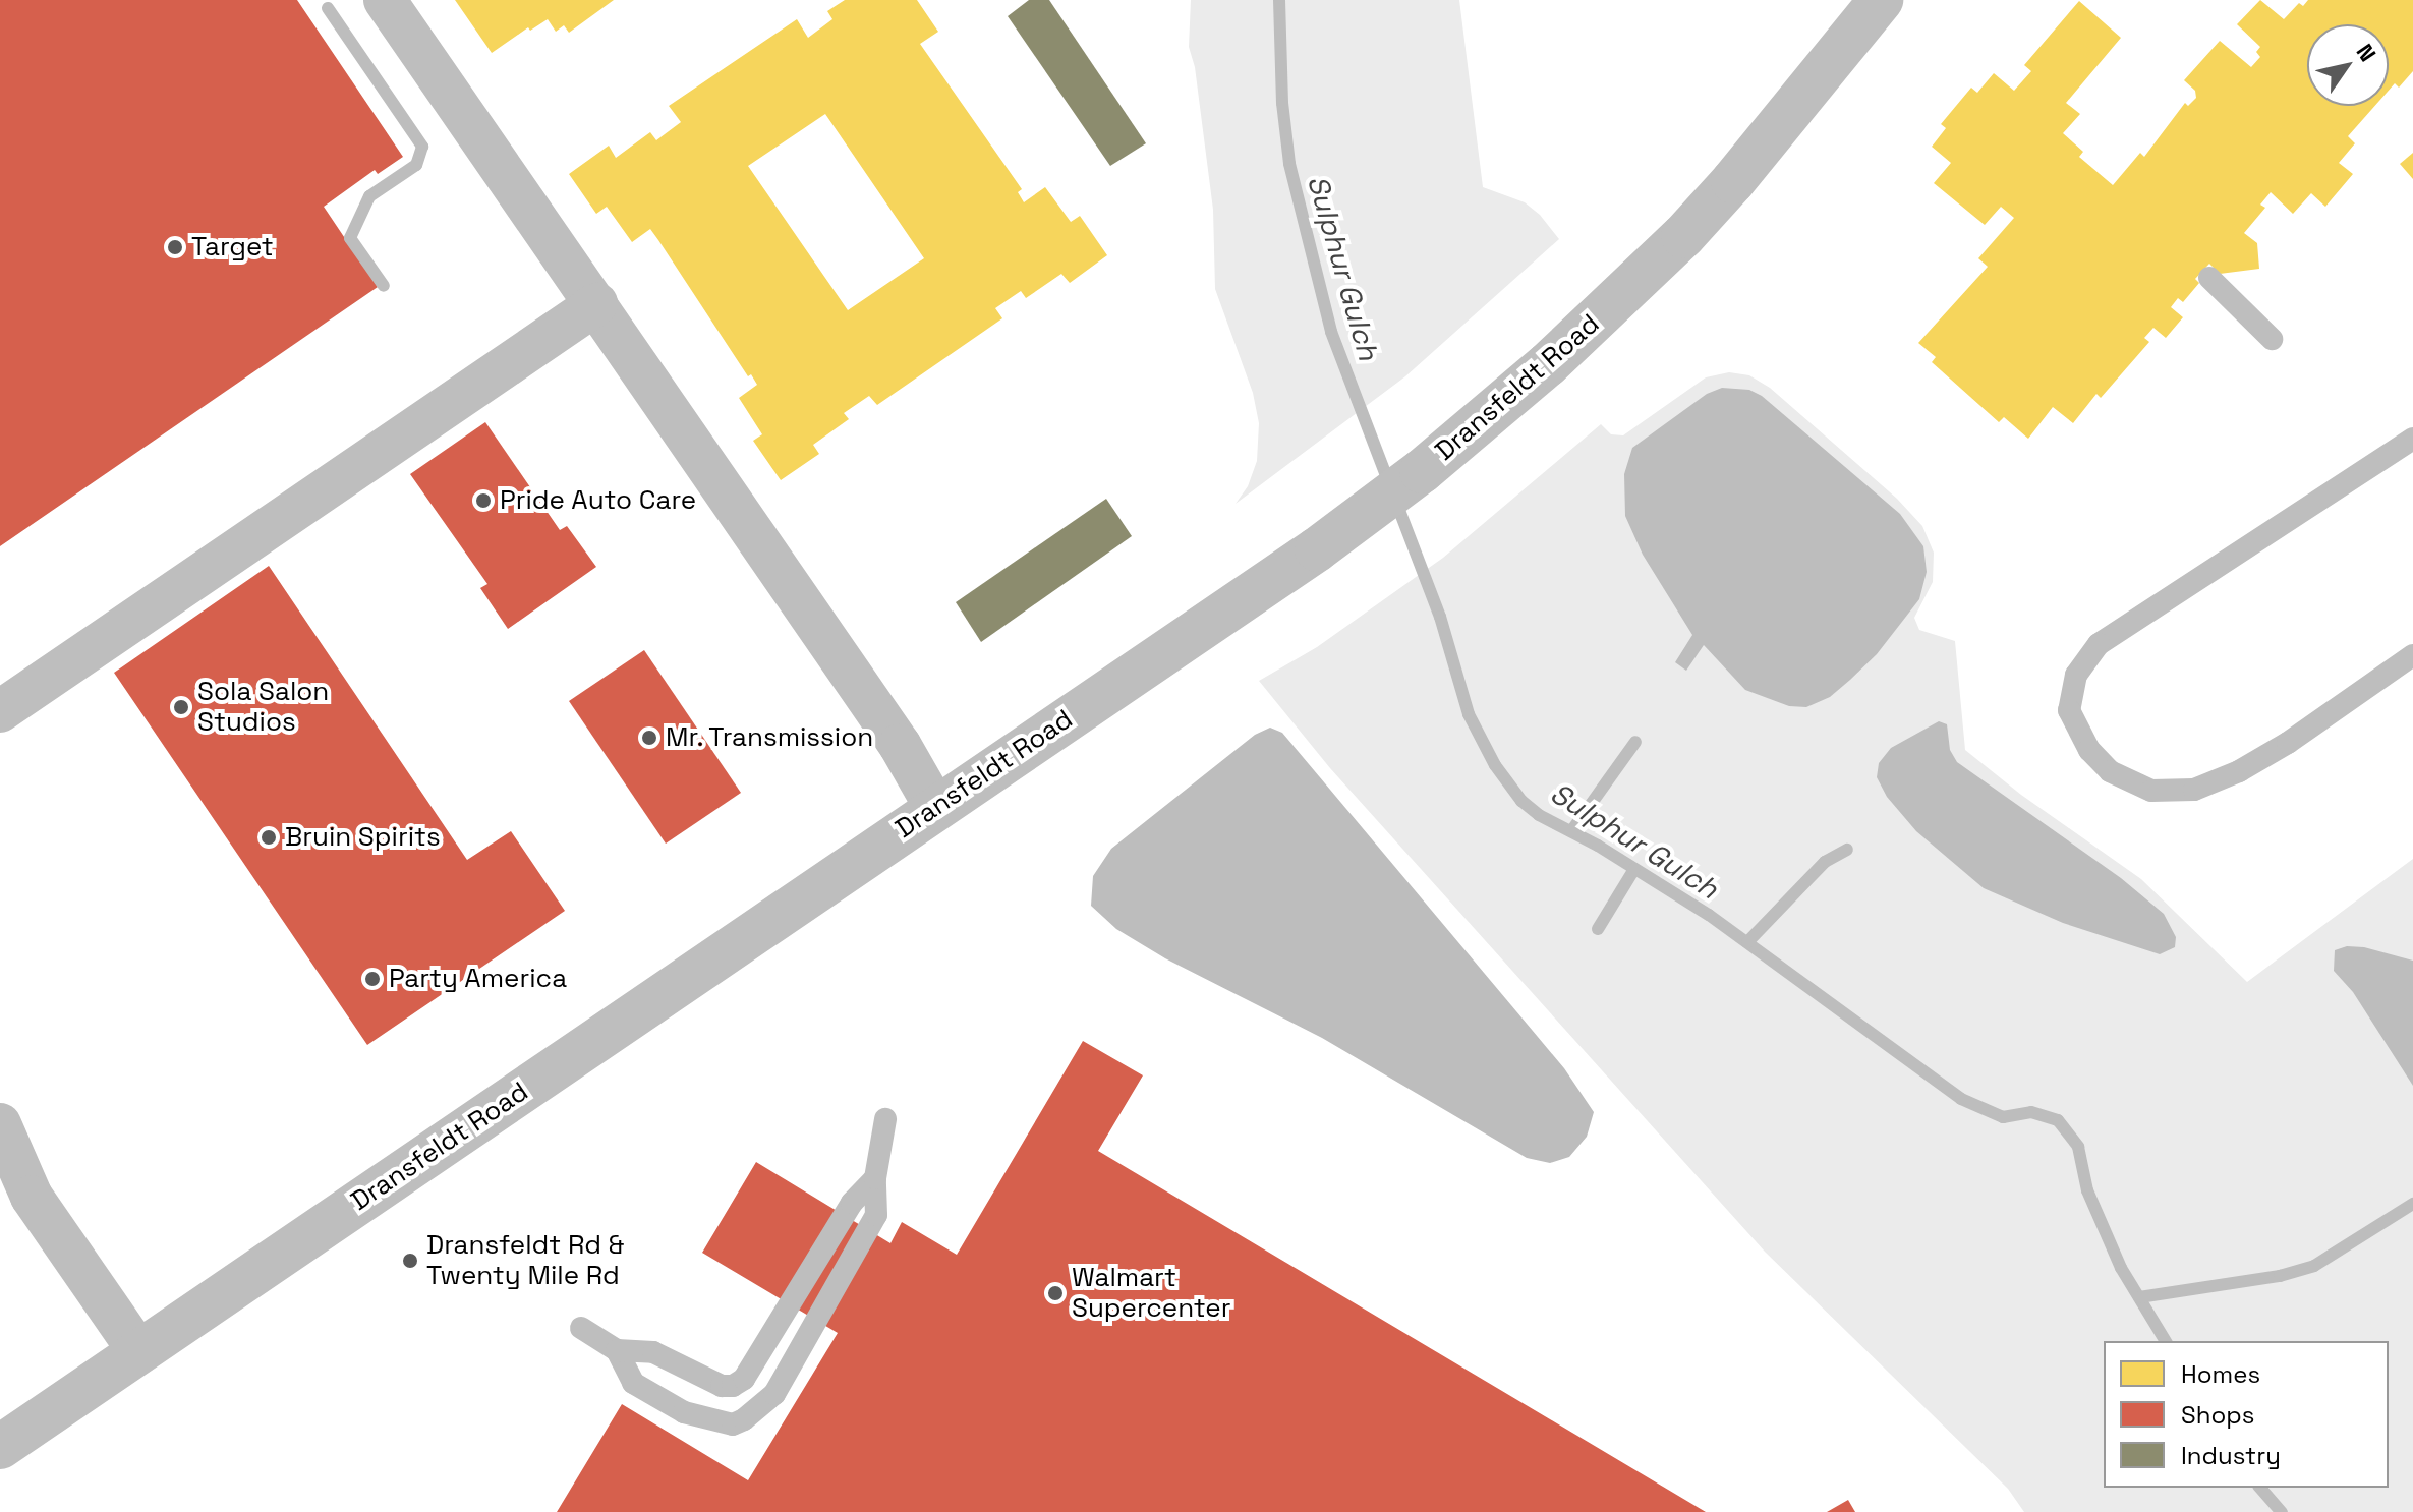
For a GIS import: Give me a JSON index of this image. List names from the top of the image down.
{
  "streets": {
    "street": ["Dransfeldt Road"]
  },
  "water": ["Sulphur Gulch"],
  "places": [
    "Target",
    "Pride Auto Care",
    "Sola Salon Studios",
    "Mr. Transmission",
    "Bruin Spirits",
    "Party America",
    "Dransfeldt Rd & Twenty Mile Rd",
    "Walmart Supercenter"
  ],
  "legend": ["Homes", "Shops", "Industry"],
  "north": "top right"
}
